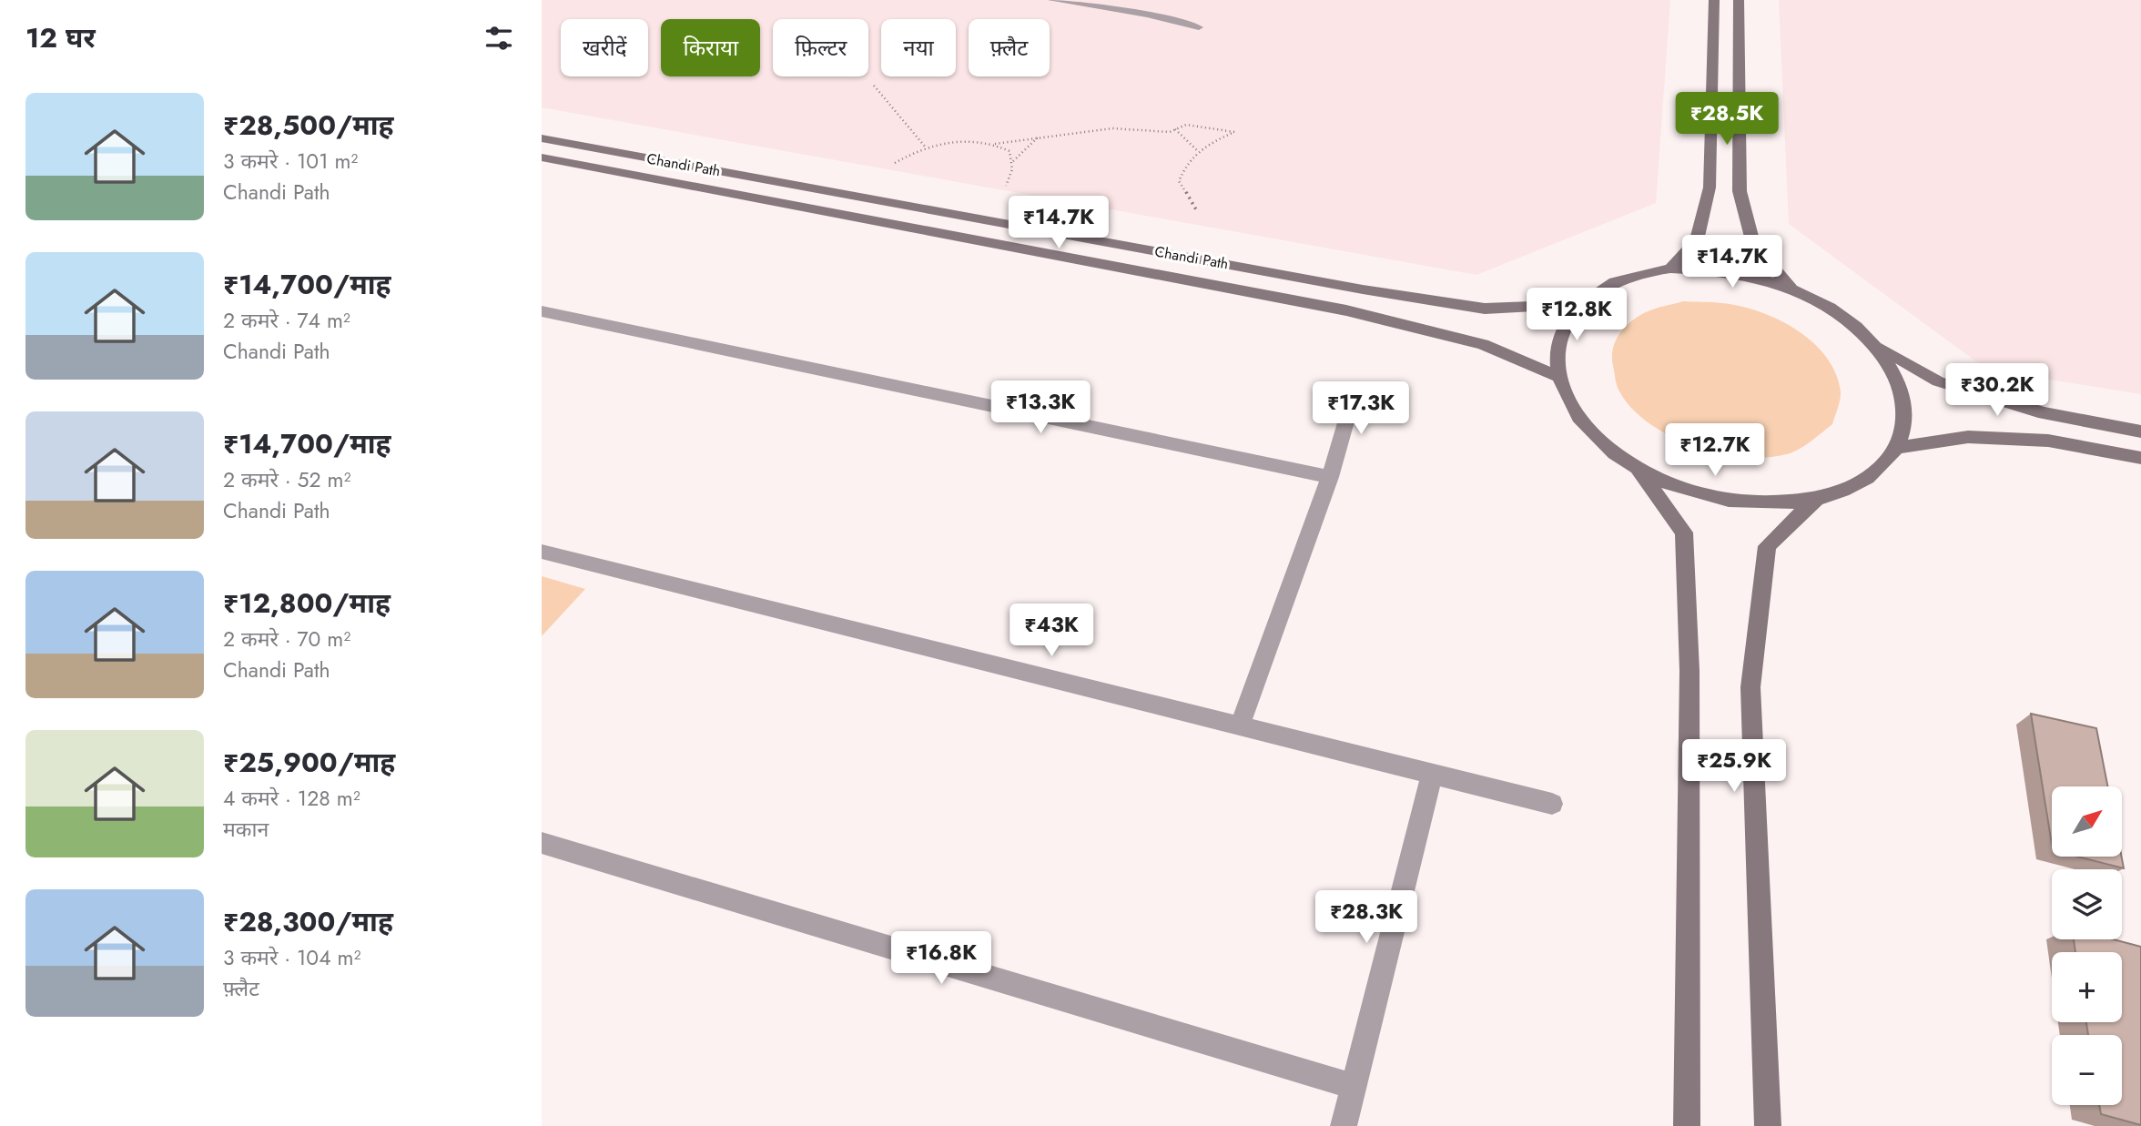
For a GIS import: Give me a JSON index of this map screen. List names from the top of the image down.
{
  "streets": {
    "main road": ["Chandi Path"]
  },
  "north": "top right",
  "page": {
    "heading": "12 घर",
    "chip": [
      "खरीदें",
      "किराया",
      "फ़िल्टर",
      "नया",
      "फ़्लैट"
    ],
    "list": [
      {
        "name": "₹28,500/माह",
        "note": "3 कमरे · 101 m² · Chandi Path"
      },
      {
        "name": "₹14,700/माह",
        "note": "2 कमरे · 74 m² · Chandi Path"
      },
      {
        "name": "₹14,700/माह",
        "note": "2 कमरे · 52 m² · Chandi Path"
      },
      {
        "name": "₹12,800/माह",
        "note": "2 कमरे · 70 m² · Chandi Path"
      },
      {
        "name": "₹25,900/माह",
        "note": "4 कमरे · 128 m² · मकान"
      },
      {
        "name": "₹28,300/माह",
        "note": "3 कमरे · 104 m² · फ़्लैट"
      }
    ],
    "price": [
      "₹28.5K",
      "₹14.7K",
      "₹14.7K",
      "₹12.8K",
      "₹30.2K",
      "₹13.3K",
      "₹17.3K",
      "₹12.7K",
      "₹43K",
      "₹25.9K",
      "₹28.3K",
      "₹16.8K"
    ],
    "map_buttons": ["+", "−"]
  }
}
